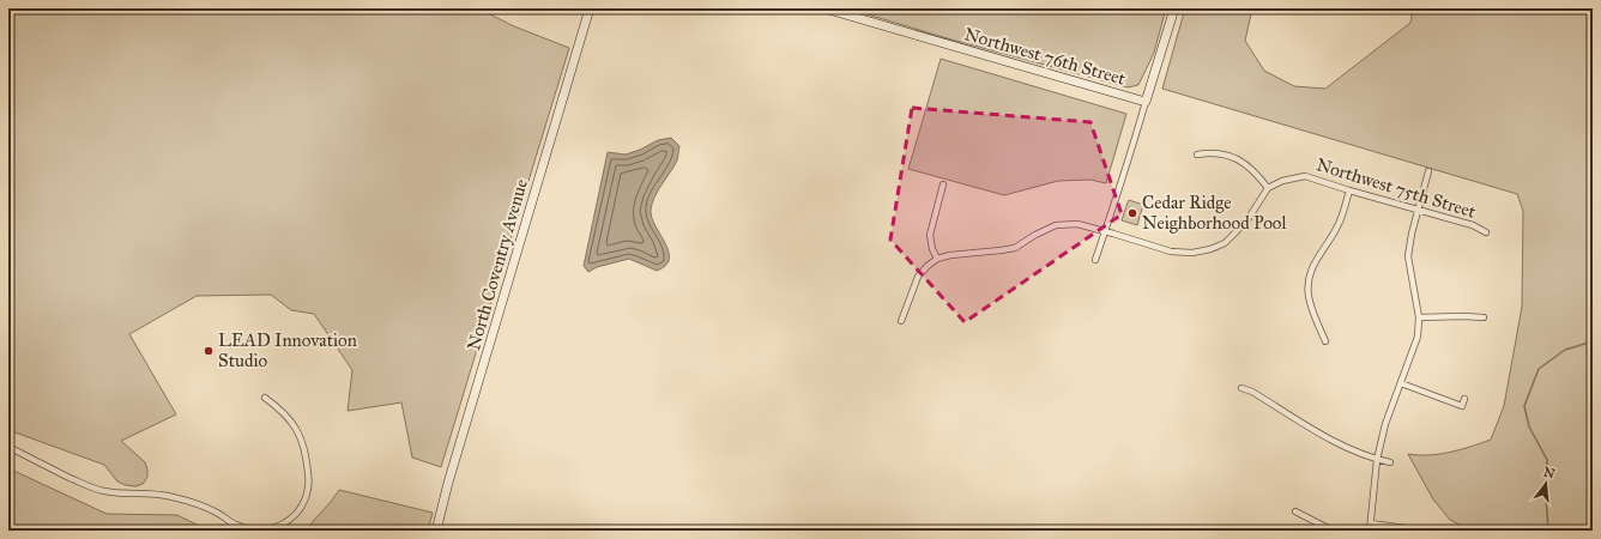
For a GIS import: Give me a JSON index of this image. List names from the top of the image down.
{
  "streets": {
    "street": ["Northwest 76th Street", "Northwest 75th Street", "North Coventry Avenue"]
  },
  "places": ["Cedar Ridge Neighborhood Pool", "LEAD Innovation Studio"],
  "north": "top"
}
